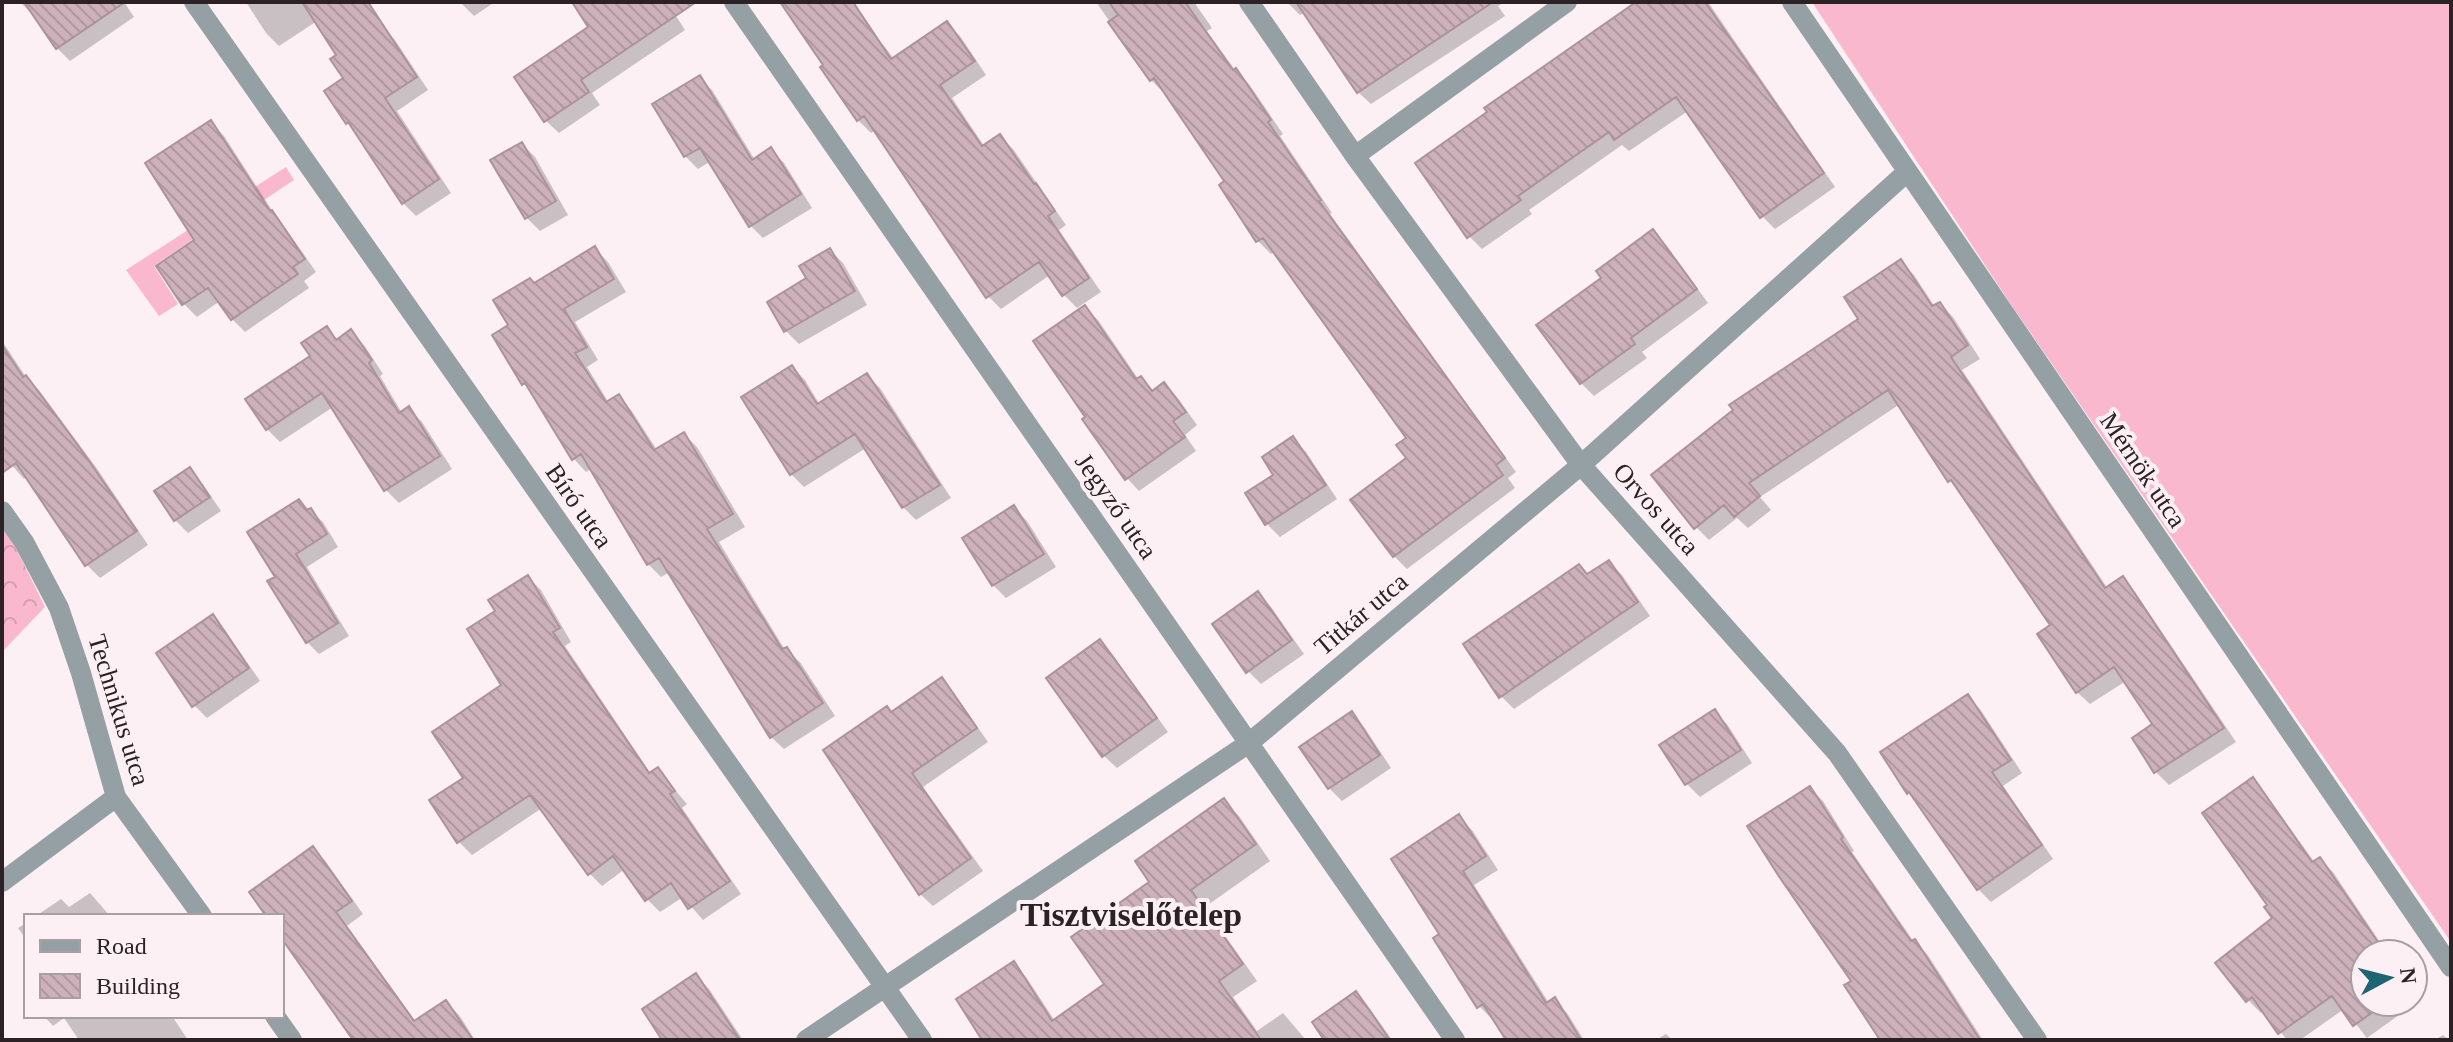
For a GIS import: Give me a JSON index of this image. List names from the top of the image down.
{
  "streets": {
    "street": [
      "Mérnök utca",
      "Bíró utca",
      "Jegyző utca",
      "Orvos utca",
      "Titkár utca",
      "Technikus utca"
    ]
  },
  "crossings": [
    ["Mérnök utca", "Titkár utca"],
    ["Bíró utca", "Titkár utca"],
    ["Jegyző utca", "Titkár utca"],
    ["Orvos utca", "Titkár utca"]
  ],
  "districts": ["Tisztviselőtelep"],
  "legend": ["Road", "Building"],
  "north": "right"
}
